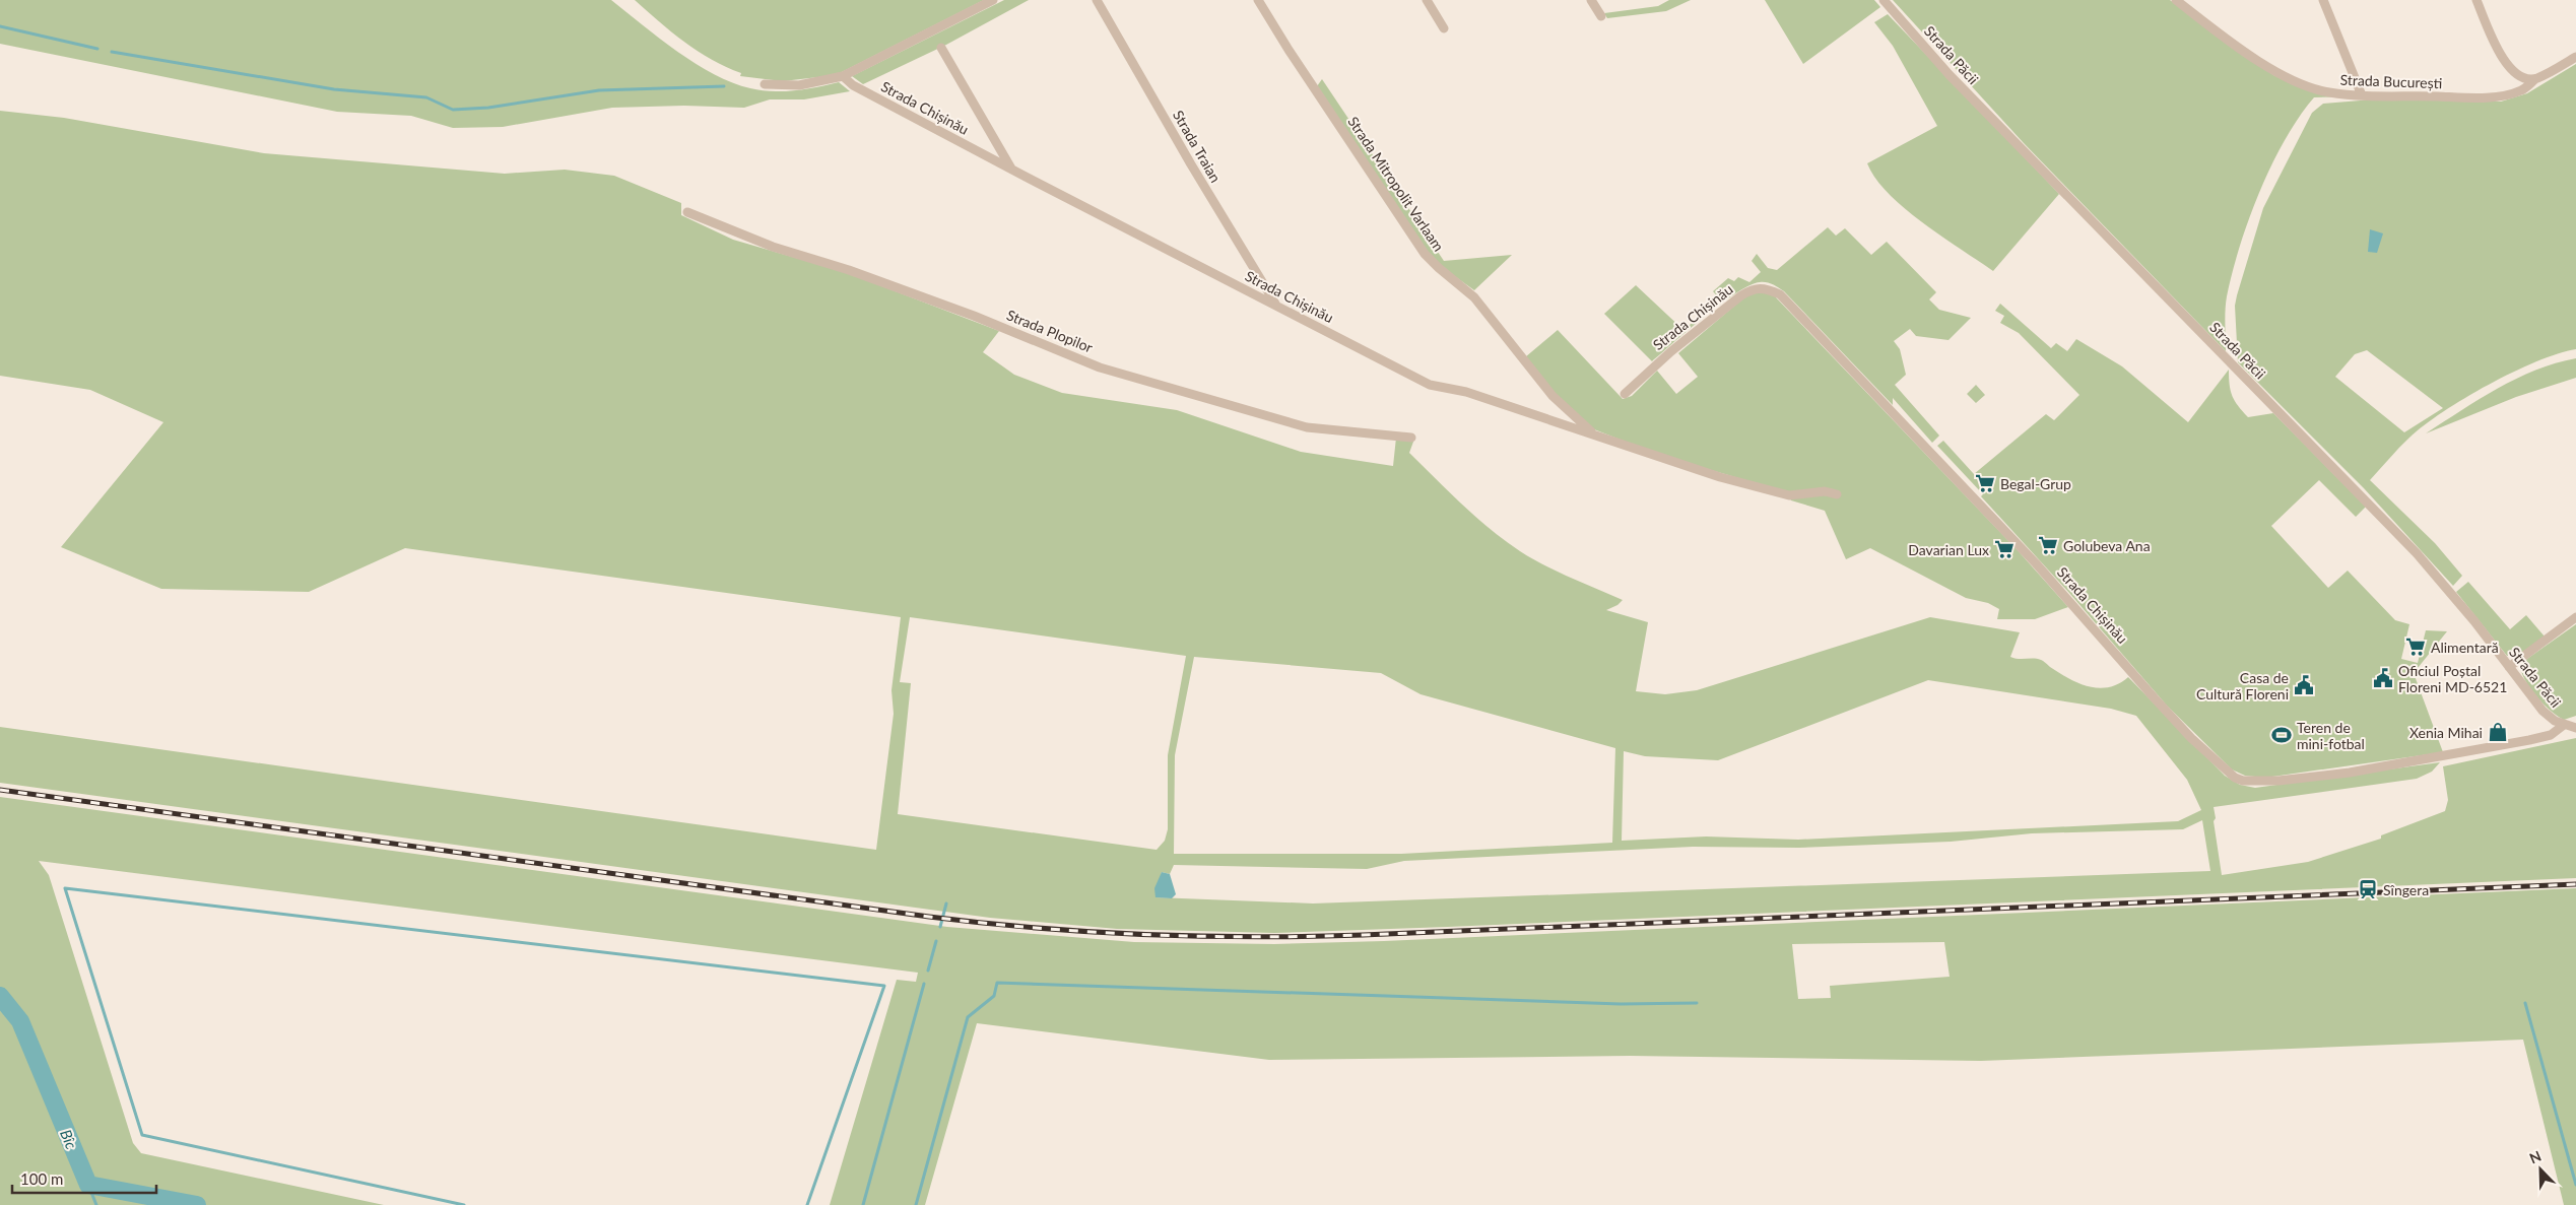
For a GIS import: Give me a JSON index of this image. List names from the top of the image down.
{
  "streets": {
    "street": [
      "Strada Păcii",
      "Strada București",
      "Strada Chișinău",
      "Strada Traian",
      "Strada Mitropolit Varlaam",
      "Strada Plopilor"
    ]
  },
  "crossings": [
    ["Strada Păcii", "Strada Chișinău"],
    ["Strada Chișinău", "Strada Traian"],
    ["Strada Chișinău", "Strada Mitropolit Varlaam"]
  ],
  "water": ["Bîc"],
  "places": {
    "supermarket": [
      "Begal-Grup",
      "Golubeva Ana",
      "Davarian Lux",
      "Alimentară"
    ],
    "public building": ["Oficiul Poștal Floreni MD-6521", "Casa de Cultură Floreni"],
    "shop": ["Xenia Mihai"],
    "sports": ["Teren de mini-fotbal"],
    "station": ["Sîngera"]
  },
  "scale_bar": "100 m",
  "north": "top left"
}
